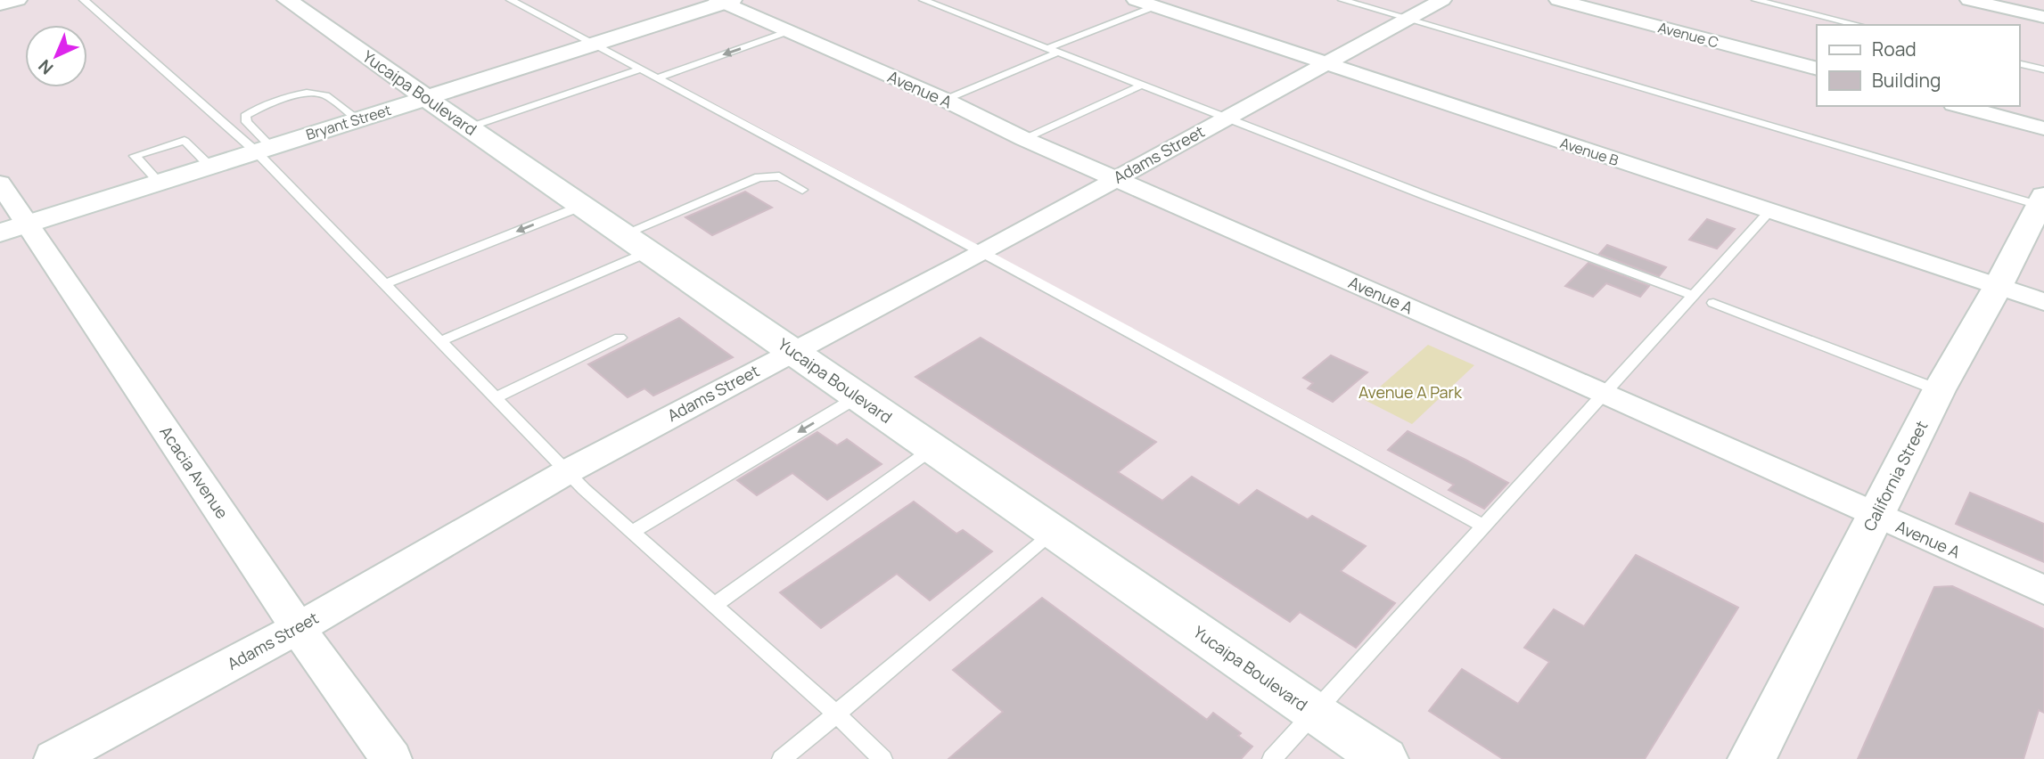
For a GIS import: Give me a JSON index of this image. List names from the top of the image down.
{
  "streets": {
    "street": [
      "Avenue C",
      "Avenue A",
      "Yucaipa Boulevard",
      "Bryant Street",
      "Avenue B",
      "Adams Street",
      "Acacia Avenue",
      "California Street"
    ]
  },
  "crossings": [
    ["Avenue A", "Bryant Street"],
    ["Avenue A", "Adams Street"],
    ["Avenue A", "California Street"],
    ["Yucaipa Boulevard", "Bryant Street"],
    ["Yucaipa Boulevard", "Adams Street"],
    ["Bryant Street", "Acacia Avenue"],
    ["Avenue B", "Adams Street"],
    ["Avenue B", "California Street"],
    ["Adams Street", "Acacia Avenue"]
  ],
  "parks": ["Avenue A Park"],
  "legend": ["Road", "Building"],
  "north": "bottom left"
}
